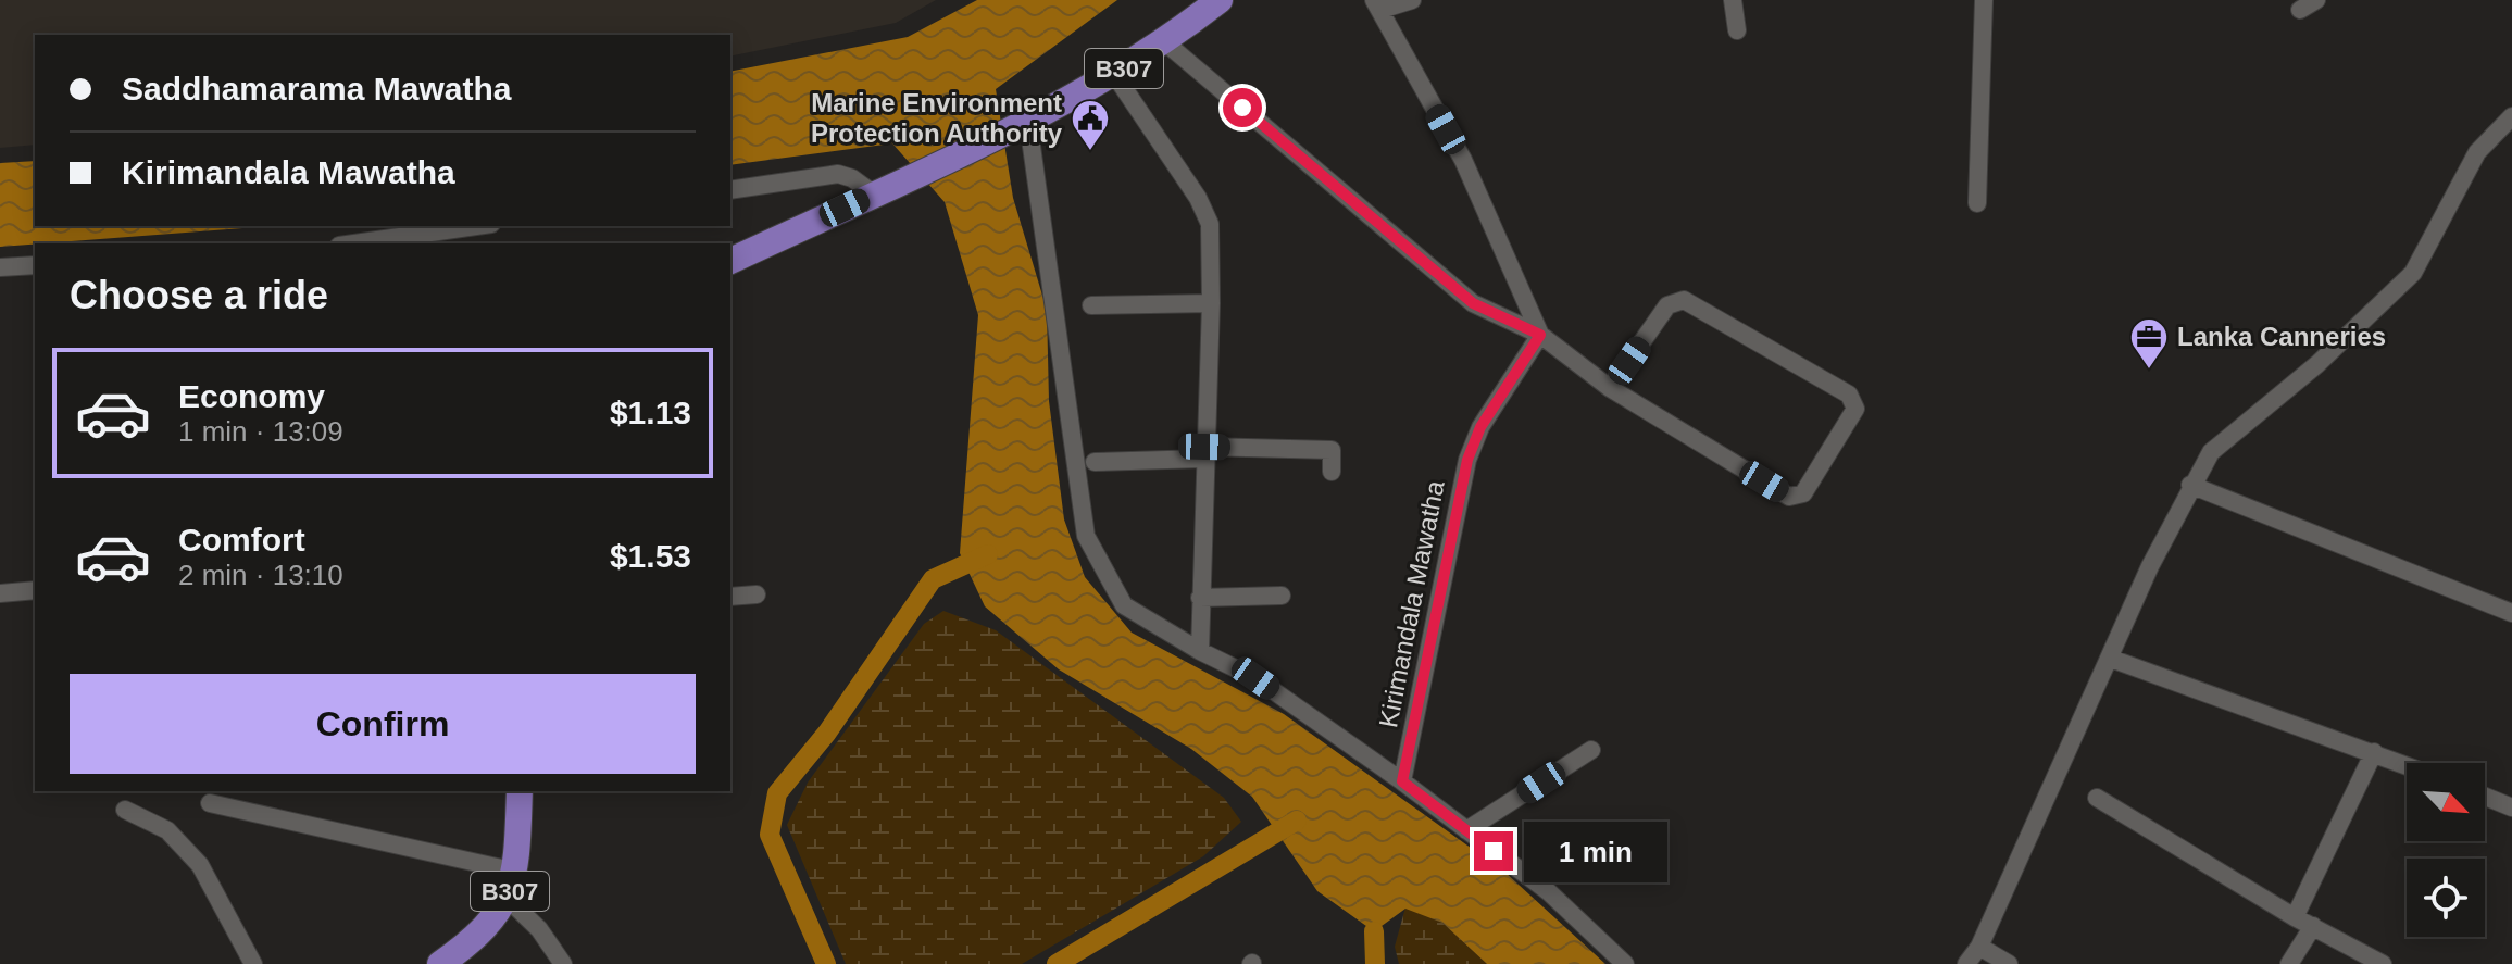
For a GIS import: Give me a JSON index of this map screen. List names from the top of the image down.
{
  "streets": {
    "main road": ["B307"],
    "street": ["Kirimandala Mawatha"]
  },
  "places": {
    "public building": ["Marine Environment Protection Authority"],
    "office": ["Lanka Canneries"]
  },
  "north": "bottom right",
  "page": {
    "banner": ["Saddhamarama Mawatha", "Kirimandala Mawatha"],
    "heading": "Choose a ride",
    "list": [
      {
        "name": "Economy",
        "note": "1 min · 13:09",
        "value": "$1.13"
      },
      {
        "name": "Comfort",
        "note": "2 min · 13:10",
        "value": "$1.53"
      }
    ],
    "buttons": "Confirm",
    "bubble": "1 min"
  }
}
